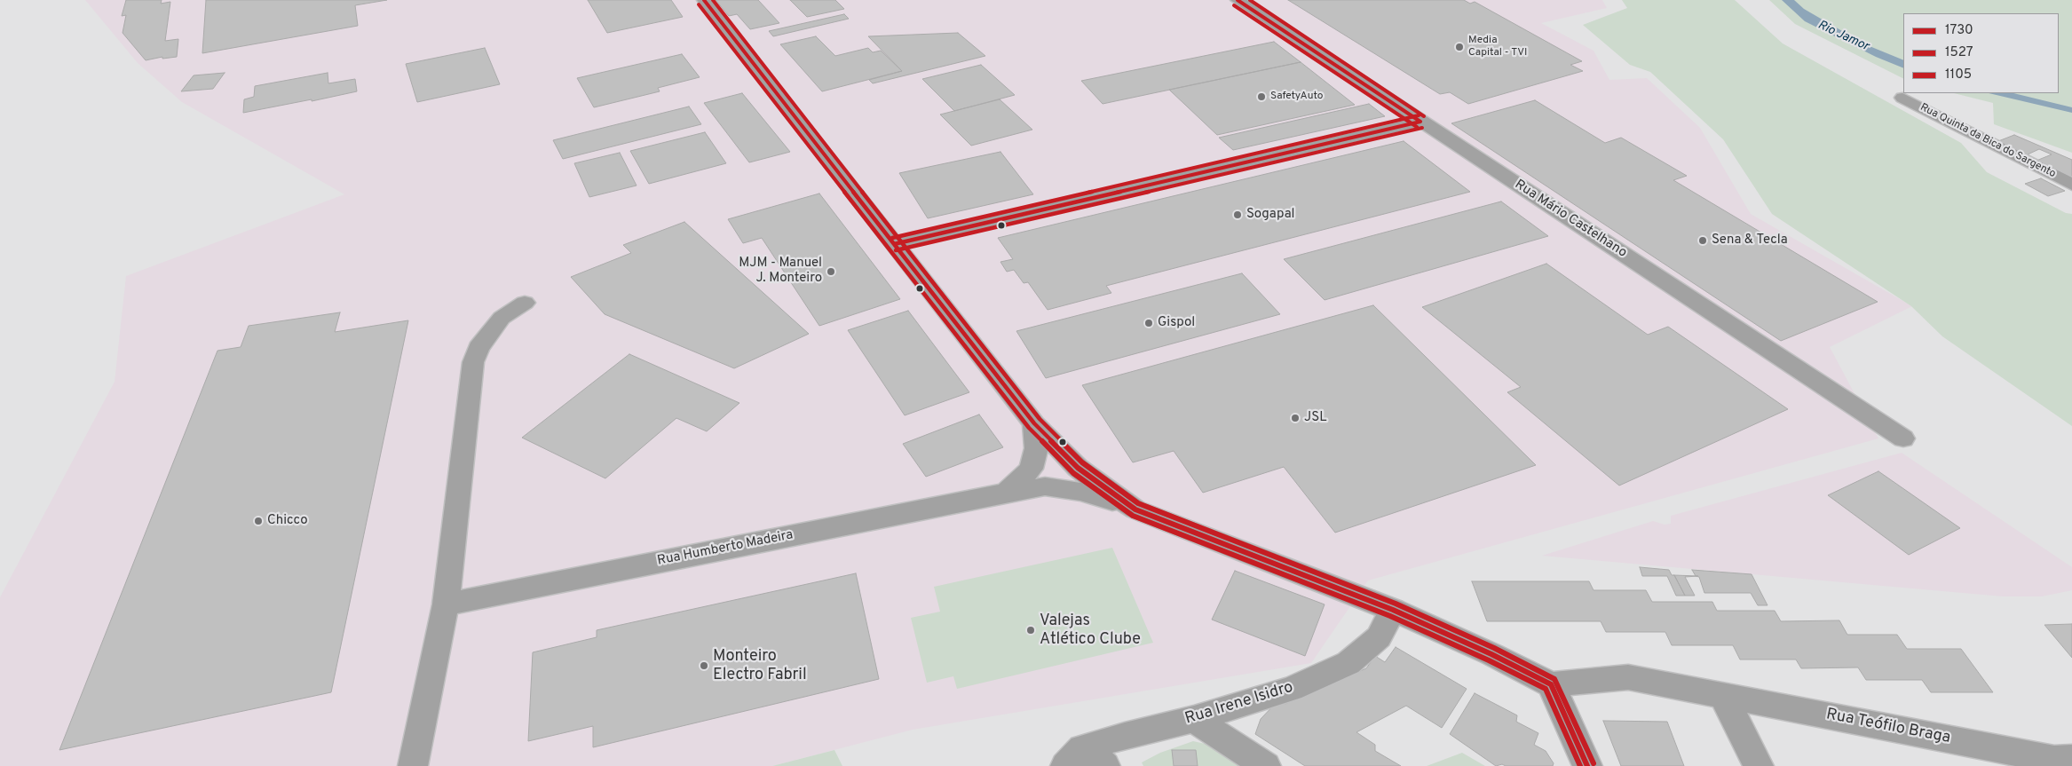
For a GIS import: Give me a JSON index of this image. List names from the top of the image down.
{
  "streets": {
    "street": [
      "Rua Quinta da Bica do Sargento",
      "Rua Mário Castelhano",
      "Rua Humberto Madeira",
      "Rua Irene Isidro",
      "Rua Teófilo Braga"
    ]
  },
  "water": ["Rio Jamor"],
  "places": [
    "Media Capital - TVI",
    "SafetyAuto",
    "Sogapal",
    "Sena & Tecla",
    "MJM - Manuel J. Monteiro",
    "Gispol",
    "JSL",
    "Chicco",
    "Valejas Atlético Clube",
    "Monteiro Electro Fabril"
  ],
  "lines": ["transit line 1730", "transit line 1105", "transit line 1527"],
  "legend": ["1730", "1527", "1105"]
}
